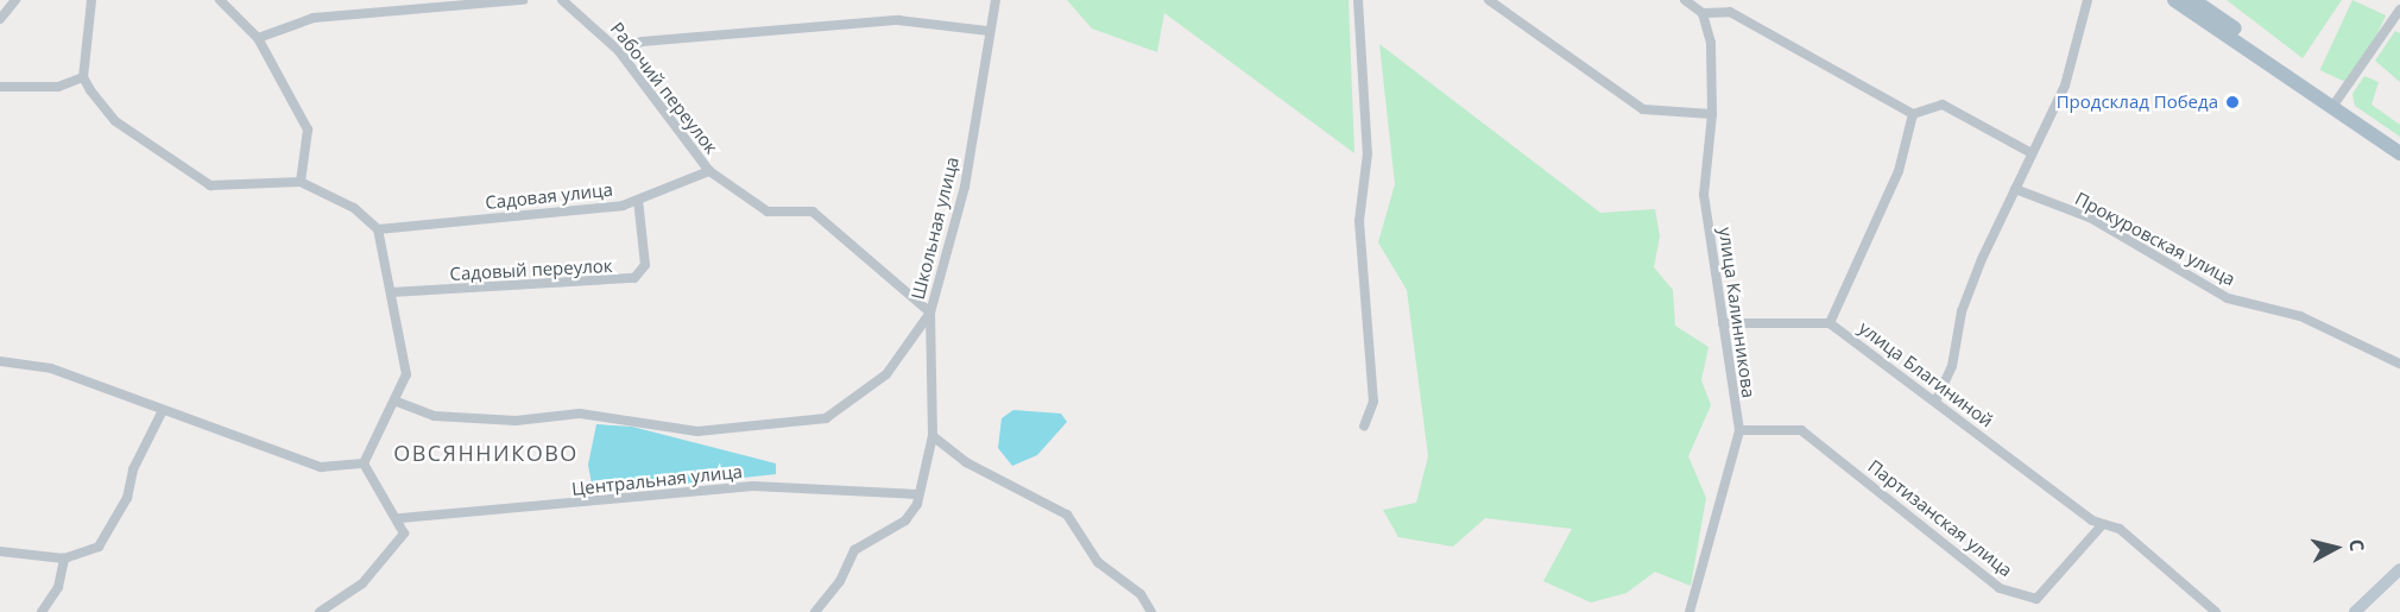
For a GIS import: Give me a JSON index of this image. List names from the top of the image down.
{
  "streets": {
    "street": [
      "Рабочий переулок",
      "Садовая улица",
      "Школьная улица",
      "Прокуровская улица",
      "Садовый переулок",
      "улица Калинникова",
      "улица Благининой",
      "Центральная улица",
      "Партизанская улица"
    ]
  },
  "crossings": [
    ["Рабочий переулок", "Садовая улица"],
    ["Садовая улица", "Садовый переулок"],
    ["Школьная улица", "Центральная улица"],
    ["улица Калинникова", "Партизанская улица"],
    ["улица Благининой", "Партизанская улица"]
  ],
  "districts": ["ОВСЯННИКОВО"],
  "places": ["Продсклад Победа"],
  "north": "right"
}
